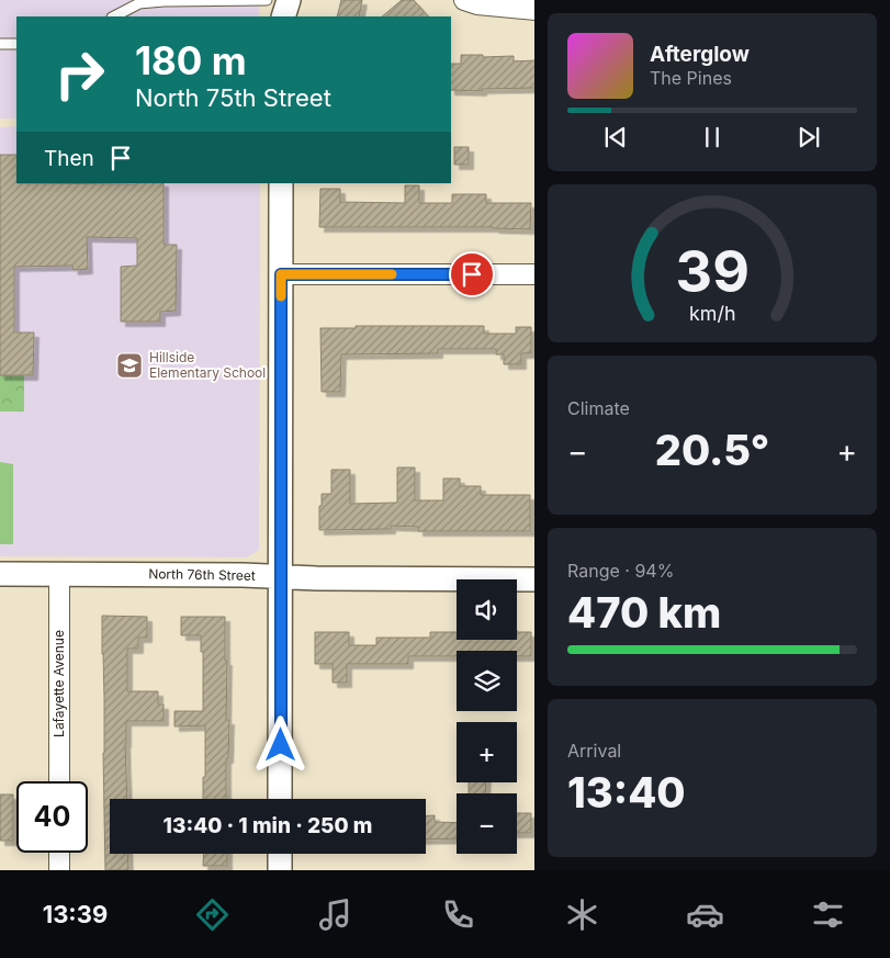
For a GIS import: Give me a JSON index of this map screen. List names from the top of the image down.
{
  "streets": {
    "street": ["North 76th Street", "Lafayette Avenue"]
  },
  "crossings": [
    ["North 76th Street", "Lafayette Avenue"]
  ],
  "places": {
    "school or university": ["Hillside Elementary School"]
  },
  "page": {
    "turn": ["180 m", "North 75th Street"],
    "song": ["Afterglow", "The Pines"],
    "then": "Then",
    "tile": [
      "Climate",
      ["Range · 94%", "470 km"],
      ["Arrival", "13:40"]
    ],
    "heat": ["−", "20.5°", "+"],
    "map_buttons": ["+", "−"],
    "limit": "40",
    "trip": "13:40 · 1 min · 250 m",
    "tabs": "13:39",
    "gauge": ["39", "km/h"]
  }
}
